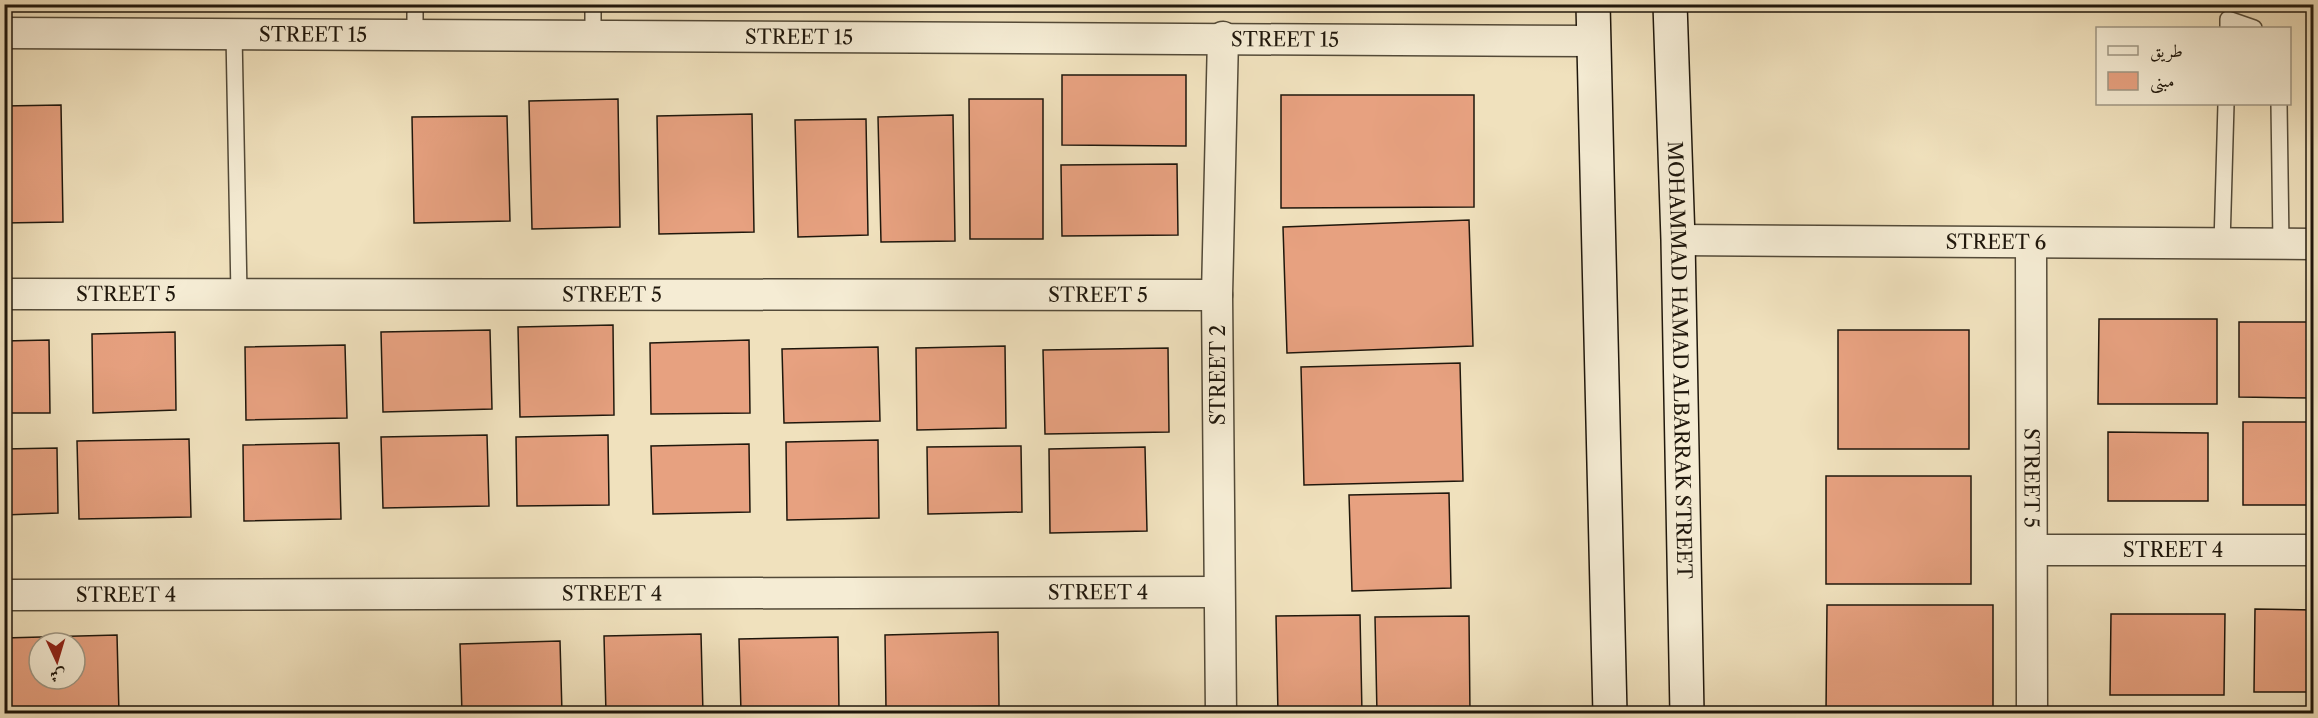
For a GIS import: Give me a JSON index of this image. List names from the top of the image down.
{
  "streets": {
    "street": [
      "STREET 15",
      "STREET 6",
      "STREET 5",
      "MOHAMMAD HAMAD ALBARRAK STREET",
      "STREET 2",
      "STREET 4"
    ]
  },
  "crossings": [
    ["STREET 15", "STREET 2"],
    ["STREET 6", "STREET 5"],
    ["STREET 6", "MOHAMMAD HAMAD ALBARRAK STREET"],
    ["STREET 5", "STREET 2"],
    ["STREET 5", "STREET 4"],
    ["STREET 2", "STREET 4"]
  ],
  "legend": ["طريق", "مبنى"],
  "north": "bottom"
}
